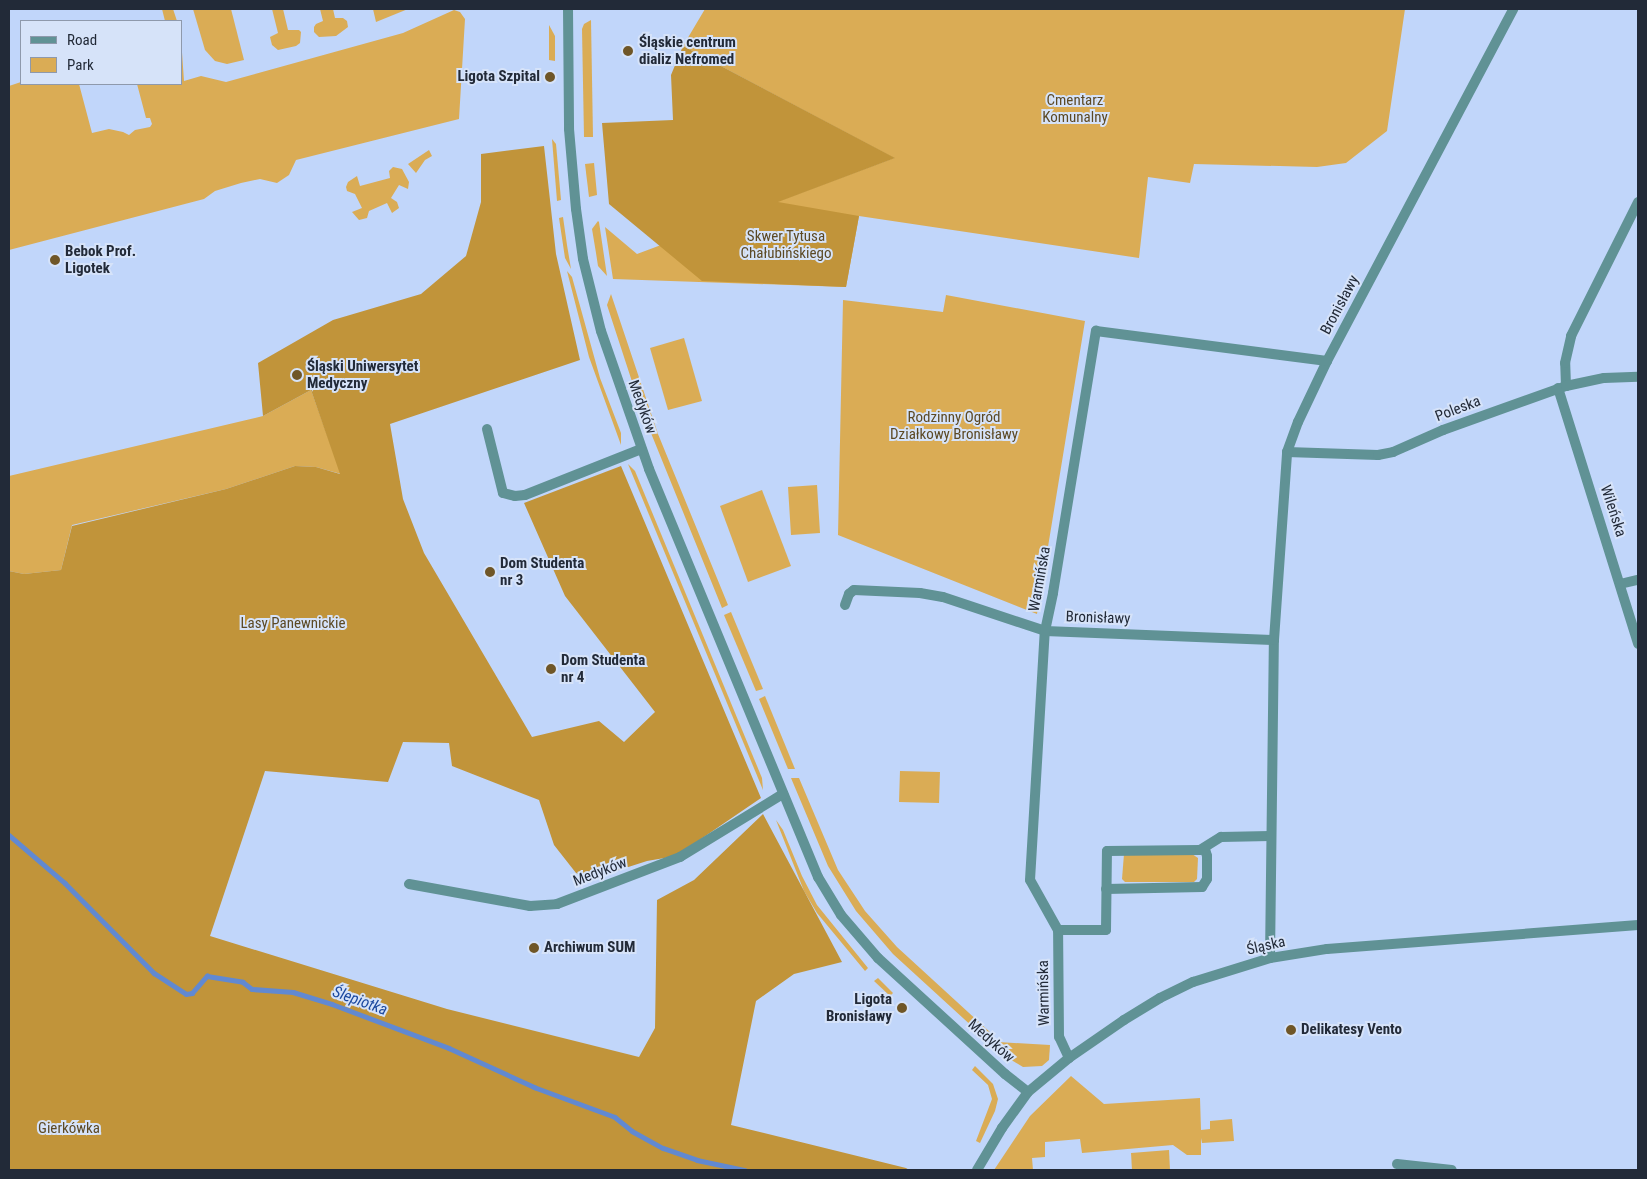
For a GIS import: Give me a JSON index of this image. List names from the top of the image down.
{
  "streets": {
    "street": [
      "Bronisławy",
      "Medyków",
      "Poleska",
      "Wileńska",
      "Warmińska",
      "Śląska"
    ]
  },
  "crossings": [
    ["Bronisławy", "Poleska"],
    ["Bronisławy", "Warmińska"],
    ["Bronisławy", "Śląska"],
    ["Medyków", "Śląska"],
    ["Poleska", "Wileńska"],
    ["Warmińska", "Śląska"]
  ],
  "water": ["Ślepiotka"],
  "parks": [
    "Cmentarz Komunalny",
    "Skwer Tytusa Chałubińskiego",
    "Rodzinny Ogród Działkowy Bronisławy",
    "Lasy Panewnickie",
    "Gierkówka"
  ],
  "places": [
    "Śląskie centrum dializ Nefromed",
    "Ligota Szpital",
    "Bebok Prof. Ligotek",
    "Śląski Uniwersytet Medyczny",
    "Dom Studenta nr 3",
    "Dom Studenta nr 4",
    "Archiwum SUM",
    "Ligota Bronisławy",
    "Delikatesy Vento"
  ],
  "legend": ["Road", "Park"]
}
